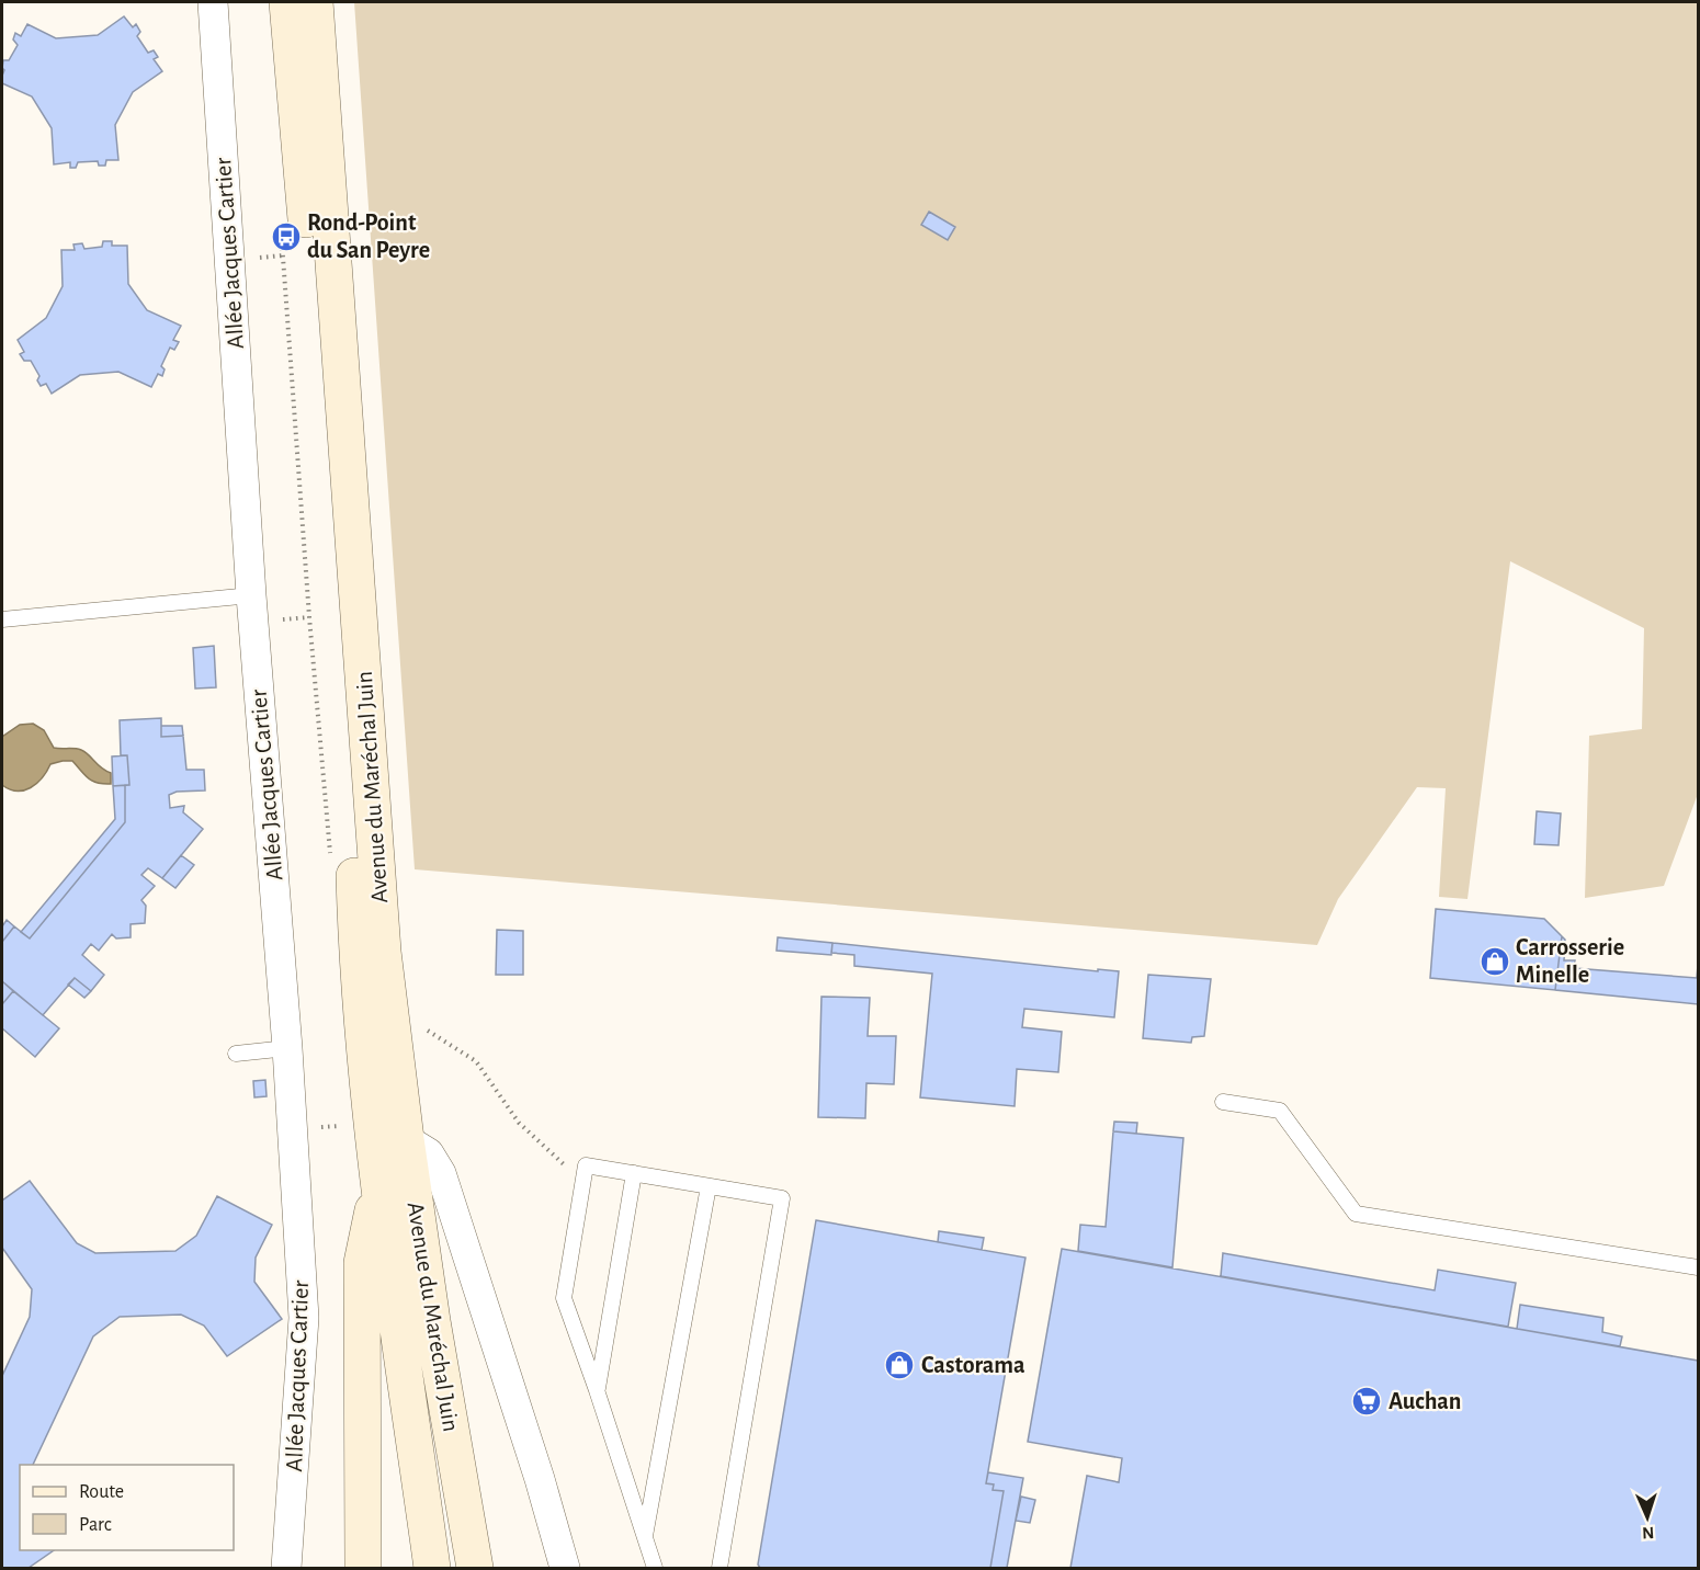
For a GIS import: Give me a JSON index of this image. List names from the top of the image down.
{
  "streets": {
    "main road": ["Avenue du Maréchal Juin"],
    "street": ["Allée Jacques Cartier"]
  },
  "places": {
    "bus stop": ["Rond-Point du San Peyre"],
    "shop": ["Carrosserie Minelle", "Castorama"],
    "supermarket": ["Auchan"]
  },
  "legend": ["Route", "Parc"],
  "north": "bottom"
}
